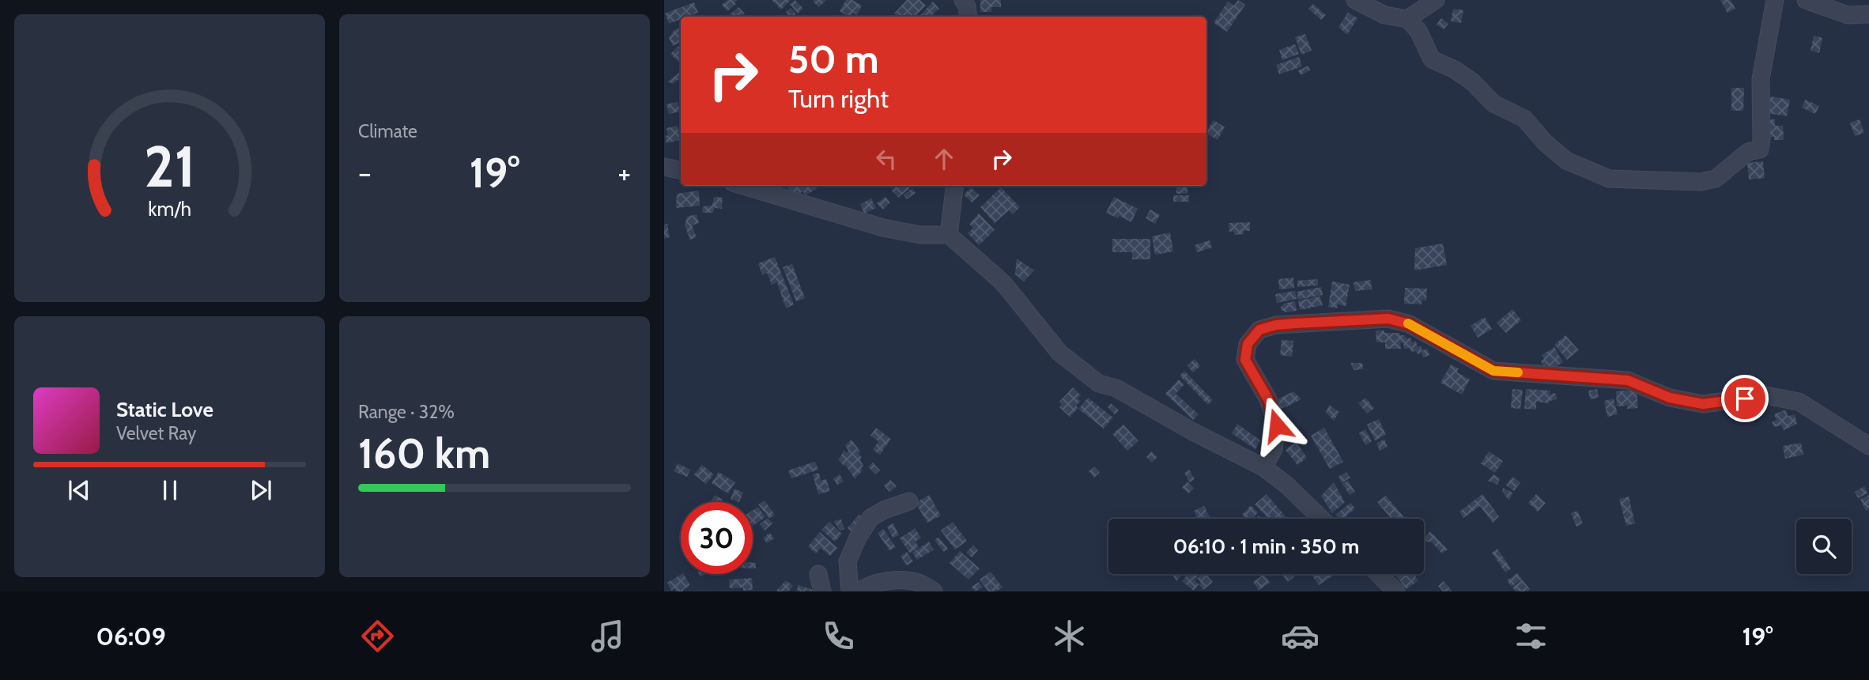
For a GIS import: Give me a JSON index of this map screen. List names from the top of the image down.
{
  "page": {
    "tile": [
      "Climate",
      ["Range · 32%", "160 km"]
    ],
    "turn": ["50 m", "Turn right"],
    "heat": ["−", "19°", "+"],
    "song": ["Static Love", "Velvet Ray"],
    "limit": "30",
    "trip": "06:10 · 1 min · 350 m",
    "tabs": ["06:09", "19°"],
    "gauge": ["21", "km/h"]
  }
}
